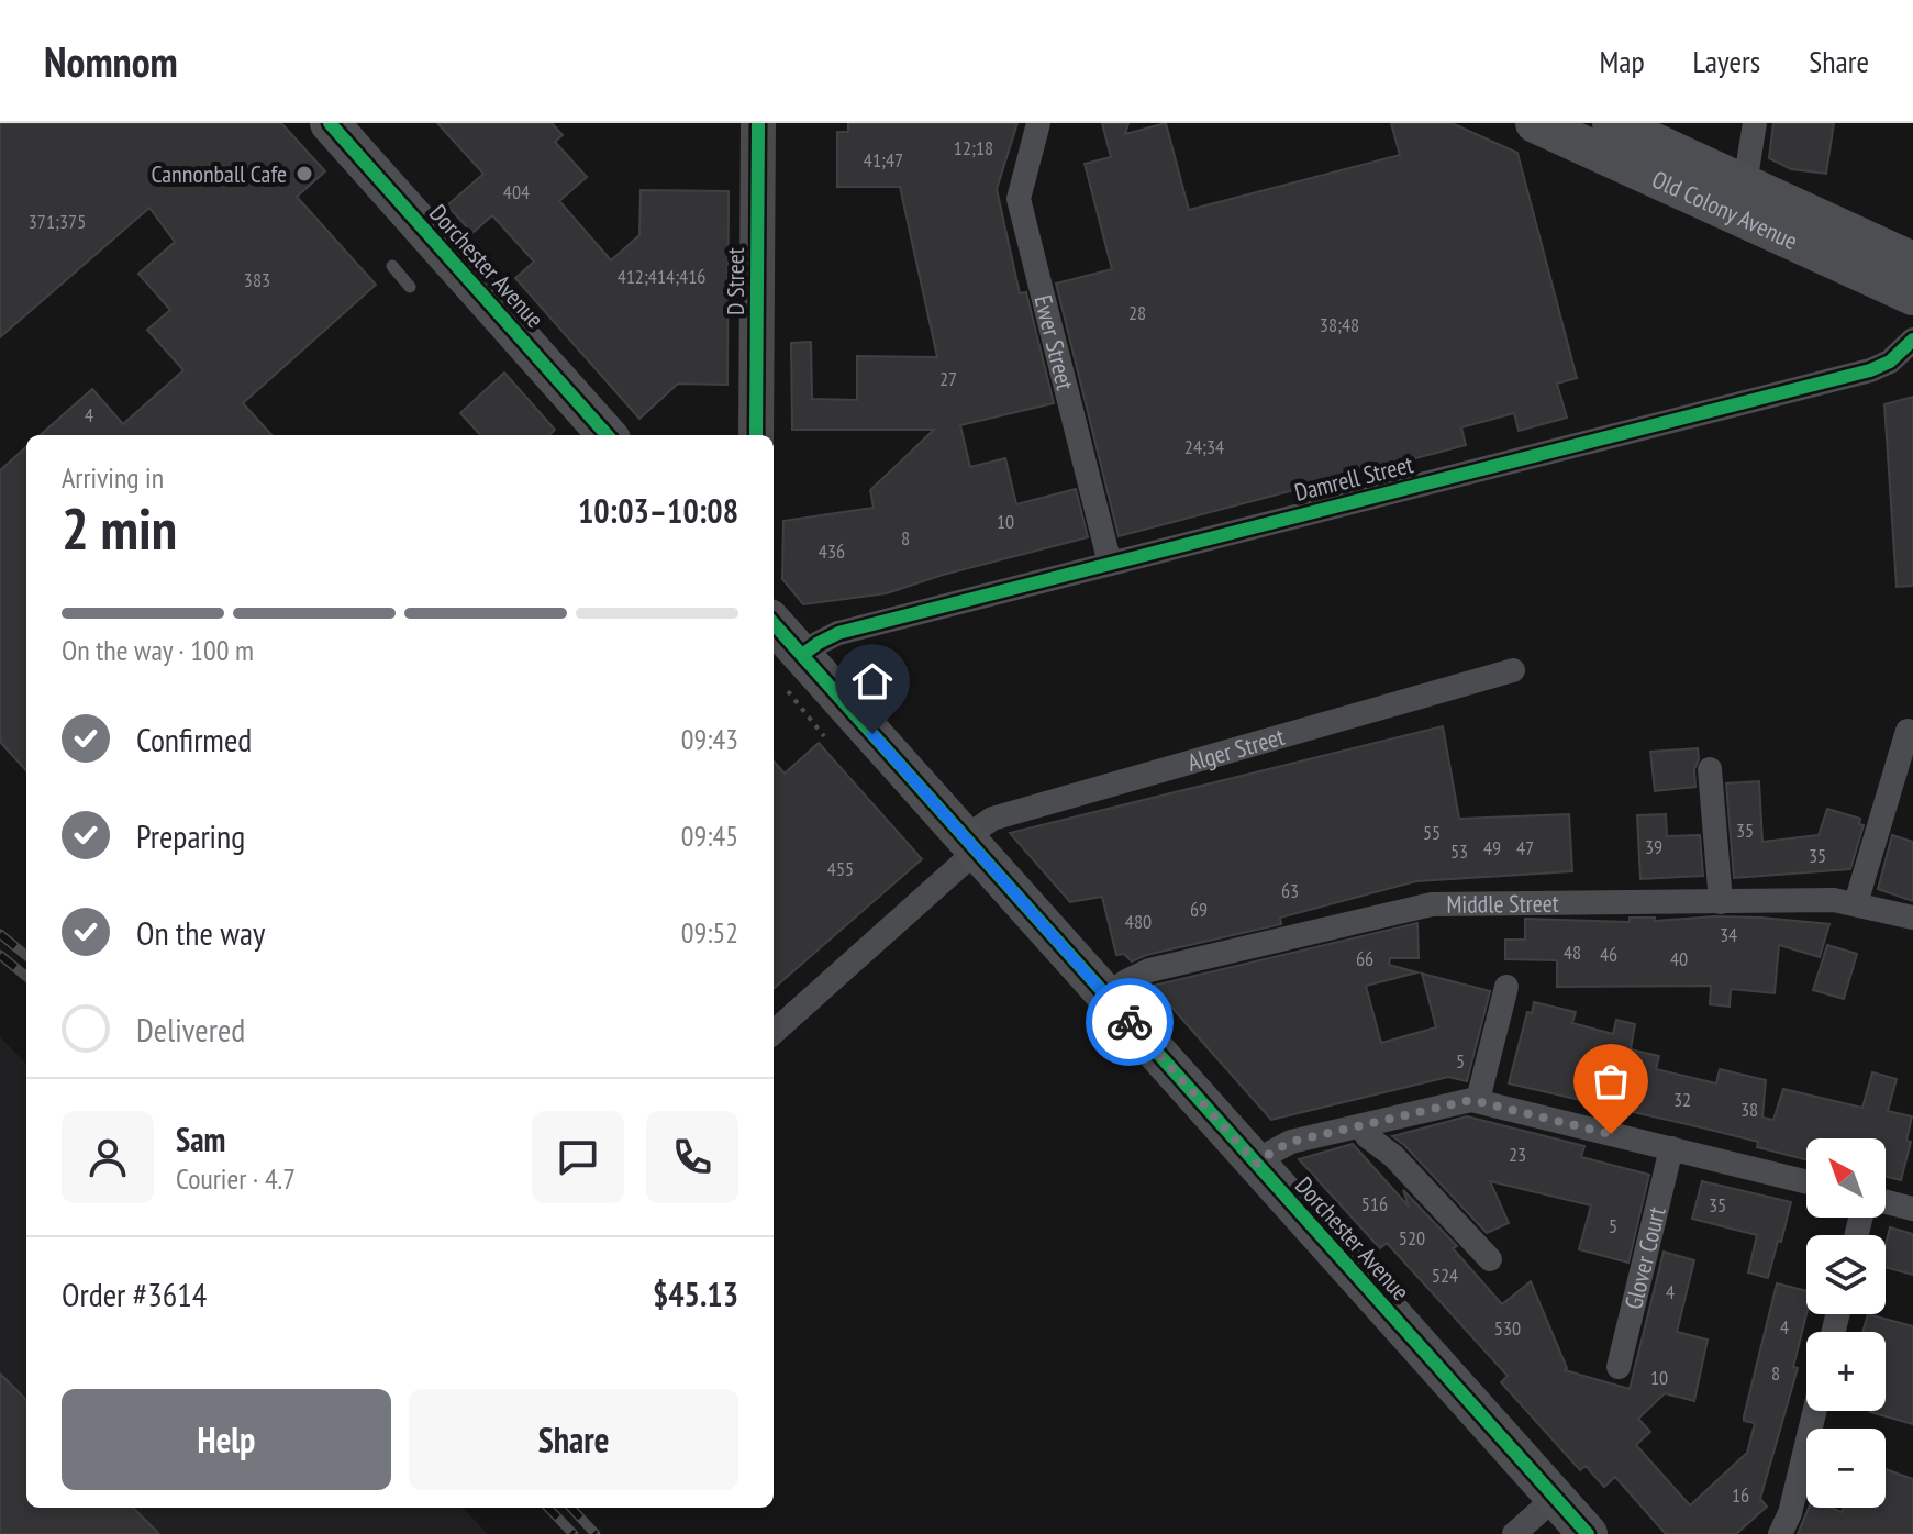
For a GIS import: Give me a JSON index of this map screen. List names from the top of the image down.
{
  "streets": {
    "main road": ["Old Colony Avenue", "Dorchester Avenue", "D Street"],
    "street": [
      "Ewer Street",
      "Damrell Street",
      "Alger Street",
      "Middle Street",
      "Glover Court"
    ]
  },
  "crossings": [
    ["Dorchester Avenue", "Damrell Street"],
    ["Dorchester Avenue", "Alger Street"],
    ["Dorchester Avenue", "Middle Street"],
    ["Ewer Street", "Damrell Street"]
  ],
  "places": ["Cannonball Cafe"],
  "house_numbers": [
    "12;18",
    "41;47",
    "404",
    "371;375",
    "412;414;416",
    "383",
    "28",
    "38;48",
    "27",
    "4",
    "24;34",
    "10",
    "8",
    "436",
    "35",
    "55",
    "39",
    "49",
    "47",
    "53",
    "35",
    "455",
    "63",
    "69",
    "480",
    "34",
    "48",
    "46",
    "66",
    "40",
    "5",
    "32",
    "38",
    "23",
    "516",
    "35",
    "5",
    "520",
    "524",
    "4",
    "4",
    "530",
    "8",
    "10",
    "16"
  ],
  "north": "top left",
  "page": {
    "header": "Nomnom",
    "nav": ["Map", "Layers", "Share"],
    "heading": ["2 min", "Arriving in", "10:03–10:08"],
    "panel": [
      "Sam",
      "Courier · 4.7",
      "Order #3614",
      "$45.13"
    ],
    "bar": "On the way · 100 m",
    "list": [
      ["Confirmed", "09:43"],
      ["Preparing", "09:45"],
      ["On the way", "09:52"],
      "Delivered"
    ],
    "map_buttons": ["+", "−"],
    "buttons": ["Help", "Share"]
  }
}
